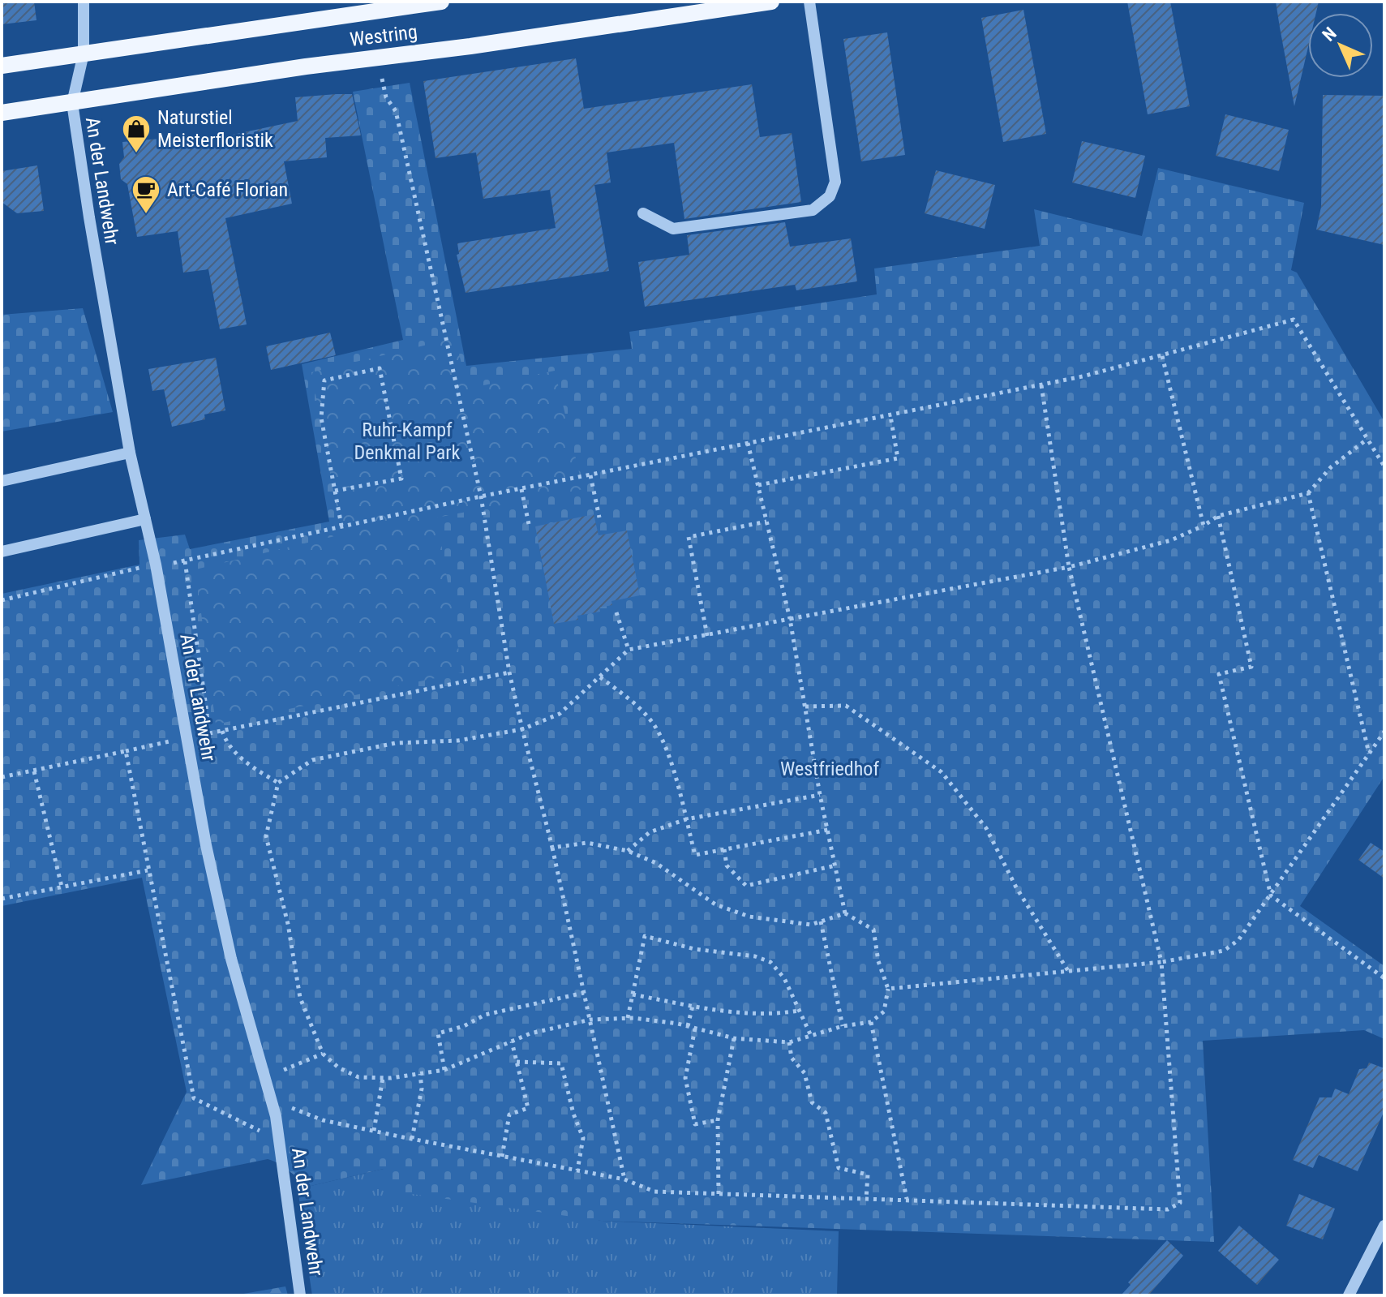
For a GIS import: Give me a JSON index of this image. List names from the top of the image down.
{
  "streets": {
    "main road": ["Westring"],
    "street": ["An der Landwehr"]
  },
  "crossings": [
    ["Westring", "An der Landwehr"]
  ],
  "parks": ["Ruhr-Kampf Denkmal Park", "Westfriedhof"],
  "places": {
    "shop": ["Naturstiel Meisterfloristik"],
    "cafe": ["Art-Café Florian"]
  },
  "north": "top left"
}
